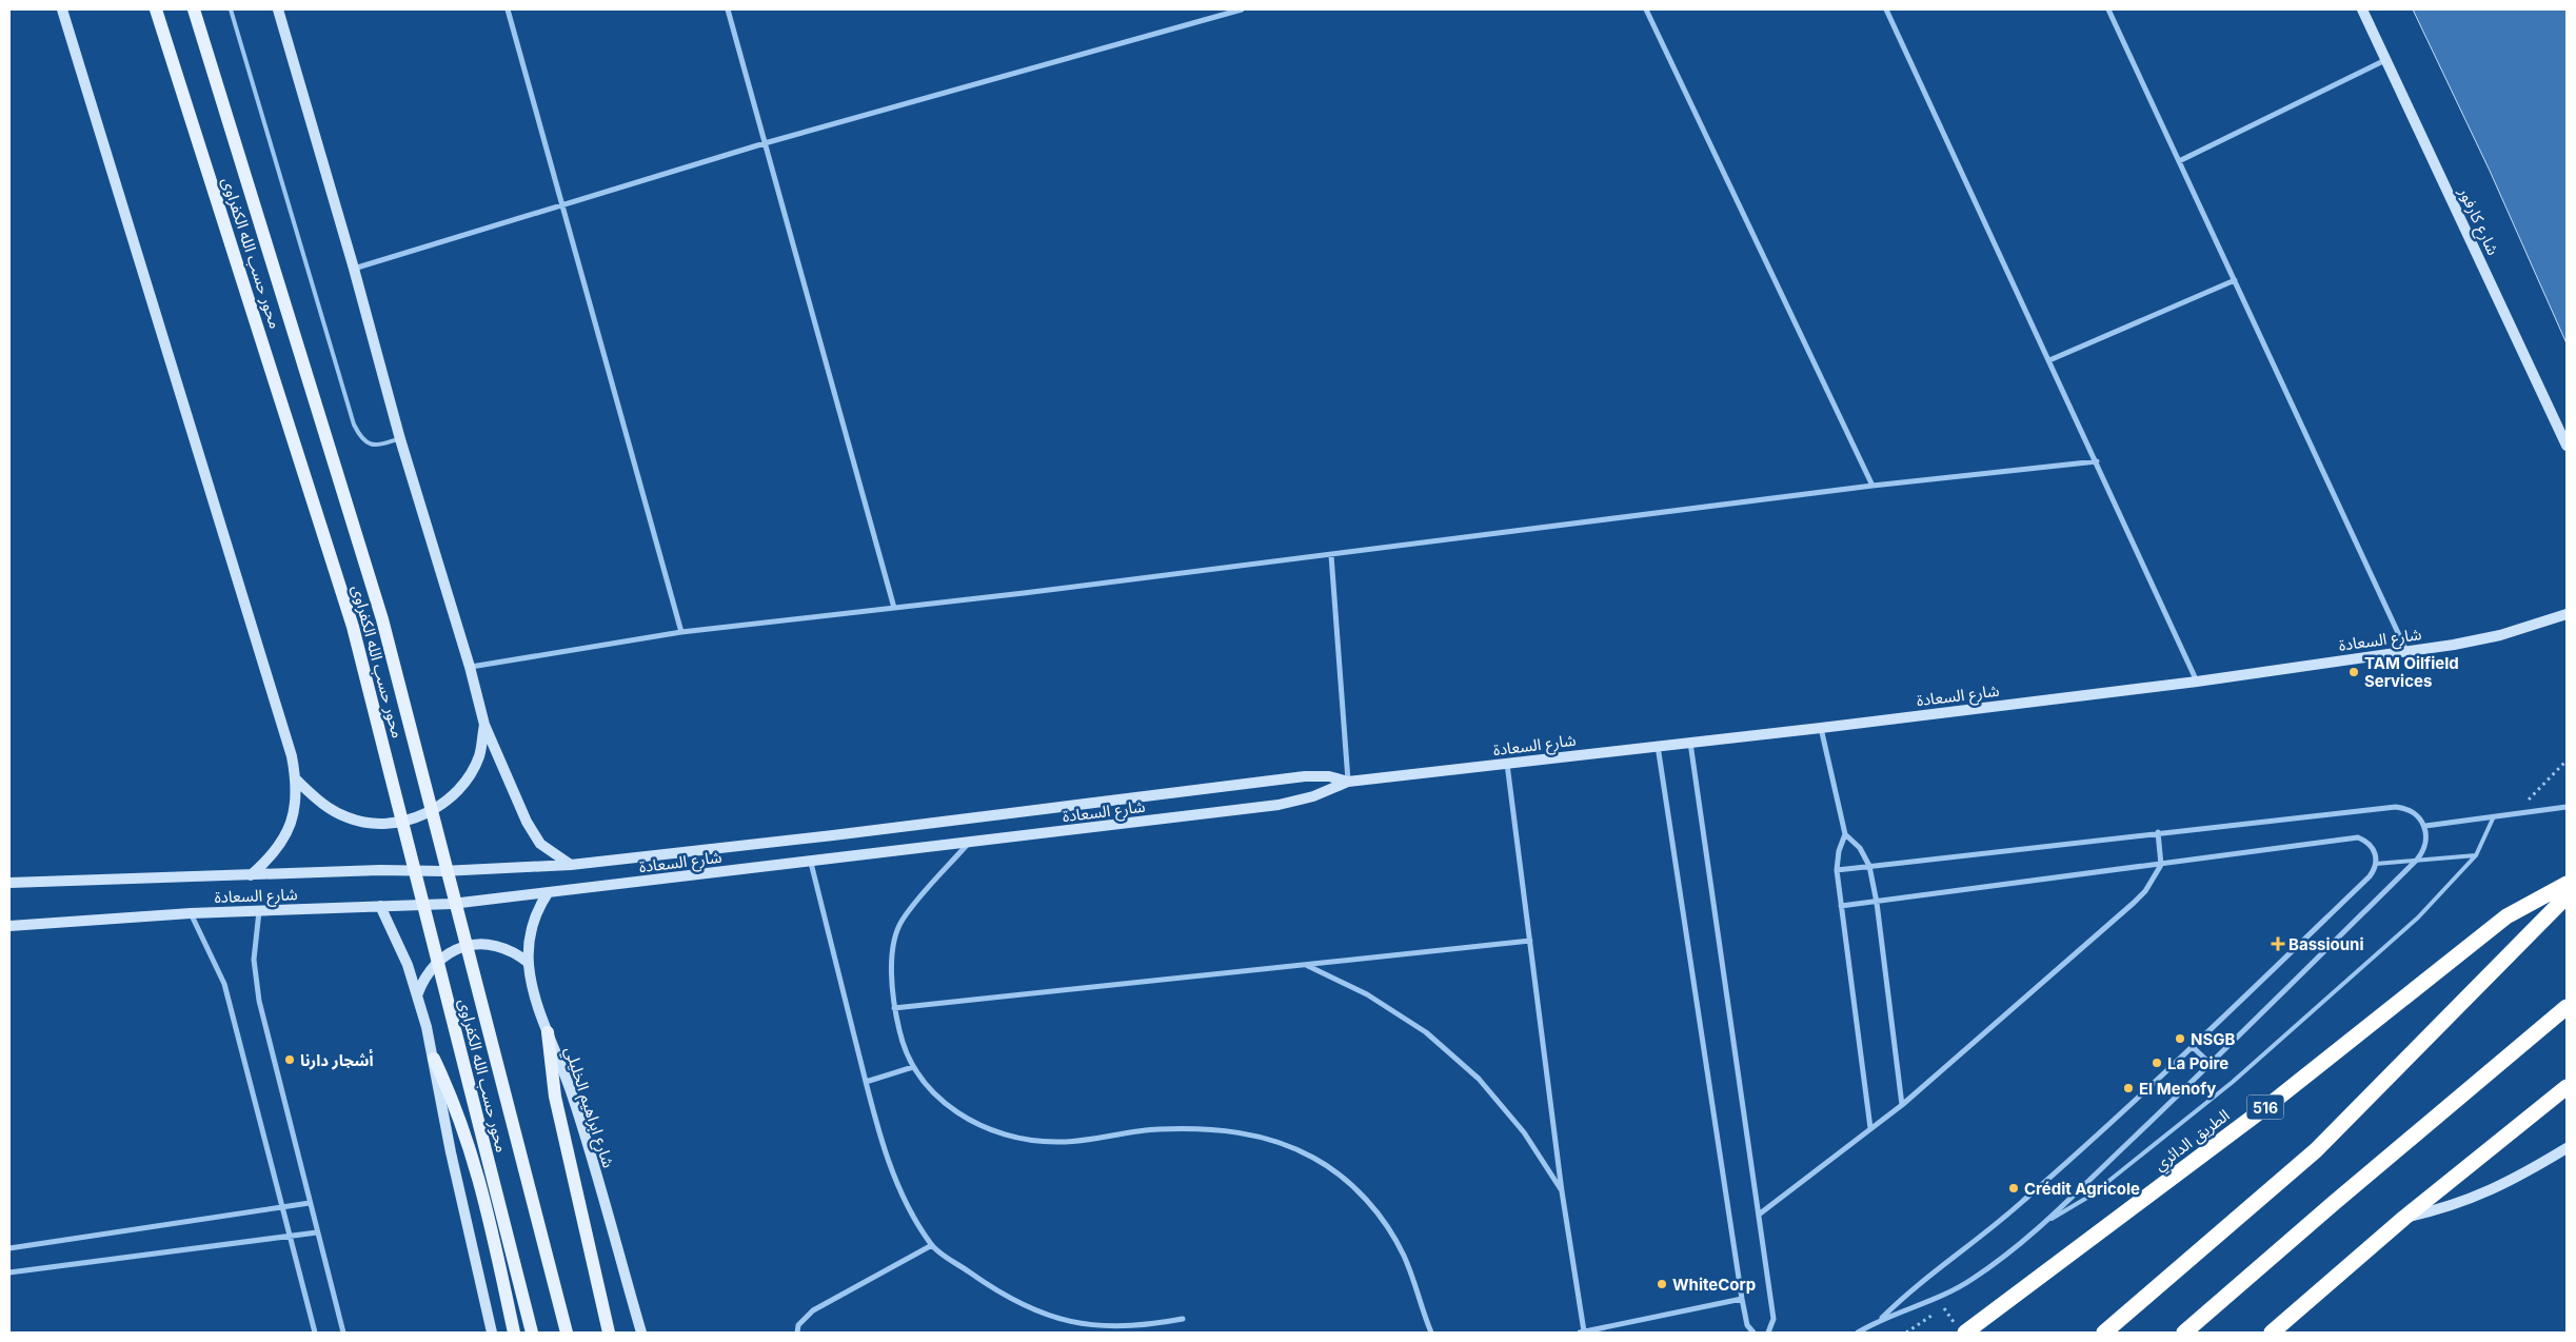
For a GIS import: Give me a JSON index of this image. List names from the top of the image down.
{
  "streets": {
    "highway": ["516", "الطريق الدائري"],
    "main road": ["محور حسب الله الكفراوى"],
    "street": ["شارع كارفور", "شارع السعادة", "شارع ابراهيم الخليلي"]
  },
  "crossings": [
    ["شارع السعادة", "شارع ابراهيم الخليلي"]
  ],
  "places": {
    "other": [
      "TAM Oilfield Services",
      "NSGB",
      "أشجار دارنا",
      "La Poire",
      "El Menofy",
      "Crédit Agricole",
      "WhiteCorp"
    ],
    "health": ["Bassiouni"]
  }
}
